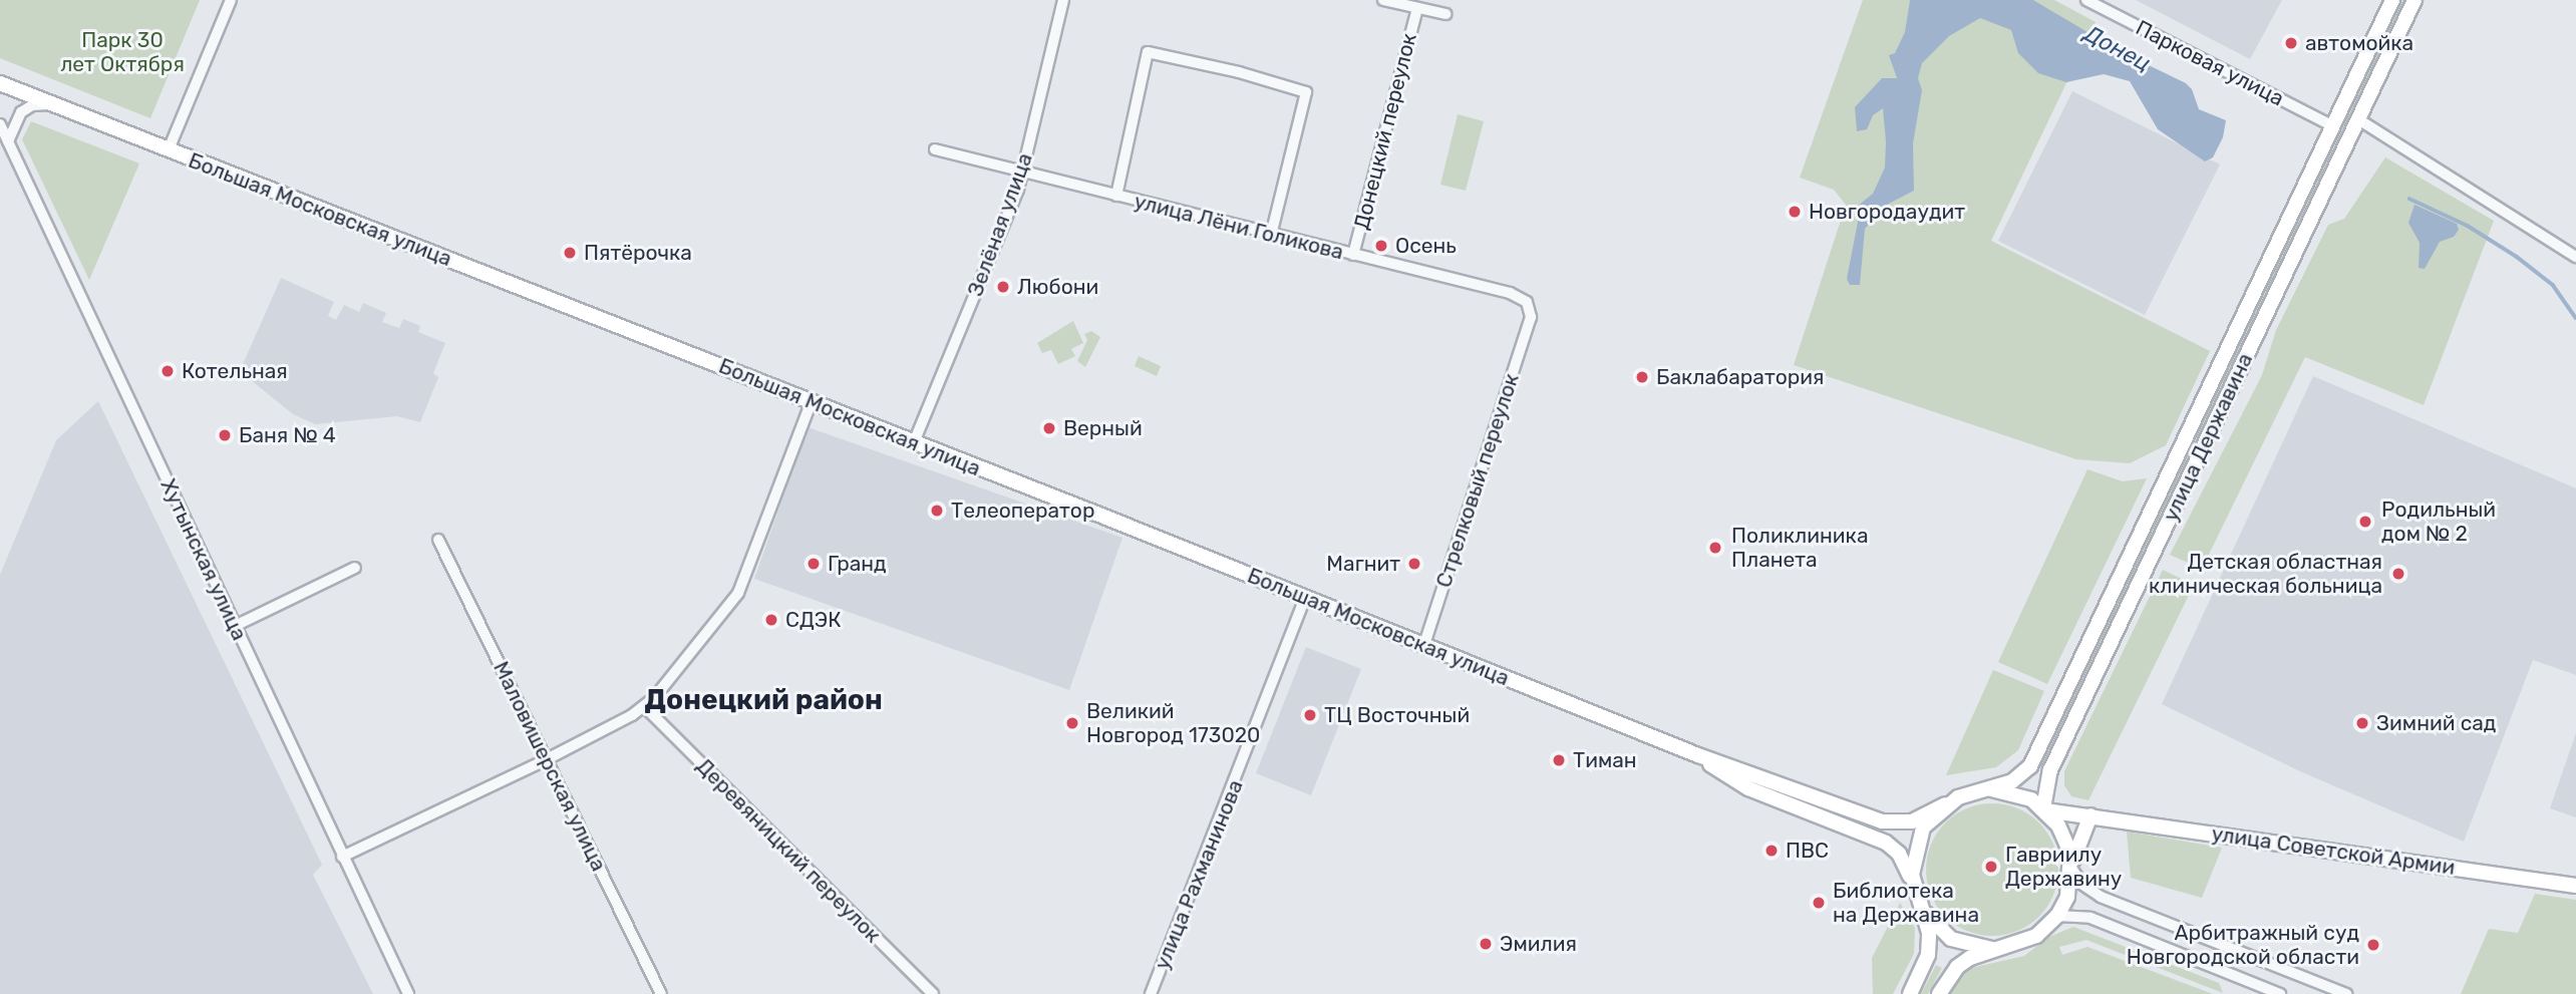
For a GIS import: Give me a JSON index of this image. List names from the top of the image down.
{
  "streets": {
    "main road": ["Большая Московская улица", "улица Державина", "улица Советской Армии"],
    "street": [
      "Парковая улица",
      "Донецкий переулок",
      "Зелёная улица",
      "улица Лёни Голикова",
      "Стрелковый переулок",
      "Хутынская улица",
      "Маловишерская улица",
      "Деревяницкий переулок",
      "улица Рахманинова"
    ]
  },
  "crossings": [
    ["Парковая улица", "улица Державина"],
    ["Донецкий переулок", "улица Лёни Голикова"],
    ["Большая Московская улица", "Зелёная улица"],
    ["Большая Московская улица", "улица Державина"],
    ["Большая Московская улица", "Стрелковый переулок"],
    ["Большая Московская улица", "улица Советской Армии"],
    ["Большая Московская улица", "улица Рахманинова"],
    ["Зелёная улица", "улица Лёни Голикова"],
    ["улица Лёни Голикова", "Стрелковый переулок"],
    ["улица Державина", "улица Советской Армии"]
  ],
  "districts": ["Донецкий район"],
  "water": ["Донец"],
  "parks": ["Парк 30 лет Октября"],
  "places": [
    "автомойка",
    "Новгородаудит",
    "Осень",
    "Пятёрочка",
    "Любони",
    "Котельная",
    "Баклабаратория",
    "Верный",
    "Баня № 4",
    "Телеоператор",
    "Родильный дом № 2",
    "Поликлиника Планета",
    "Гранд",
    "Магнит",
    "Детская областная клиническая больница",
    "СДЭК",
    "ТЦ Восточный",
    "Великий Новгород 173020",
    "Зимний сад",
    "Тиман",
    "ПВС",
    "Гавриилу Державину",
    "Библиотека на Державина",
    "Эмилия",
    "Арбитражный суд Новгородской области"
  ]
}
